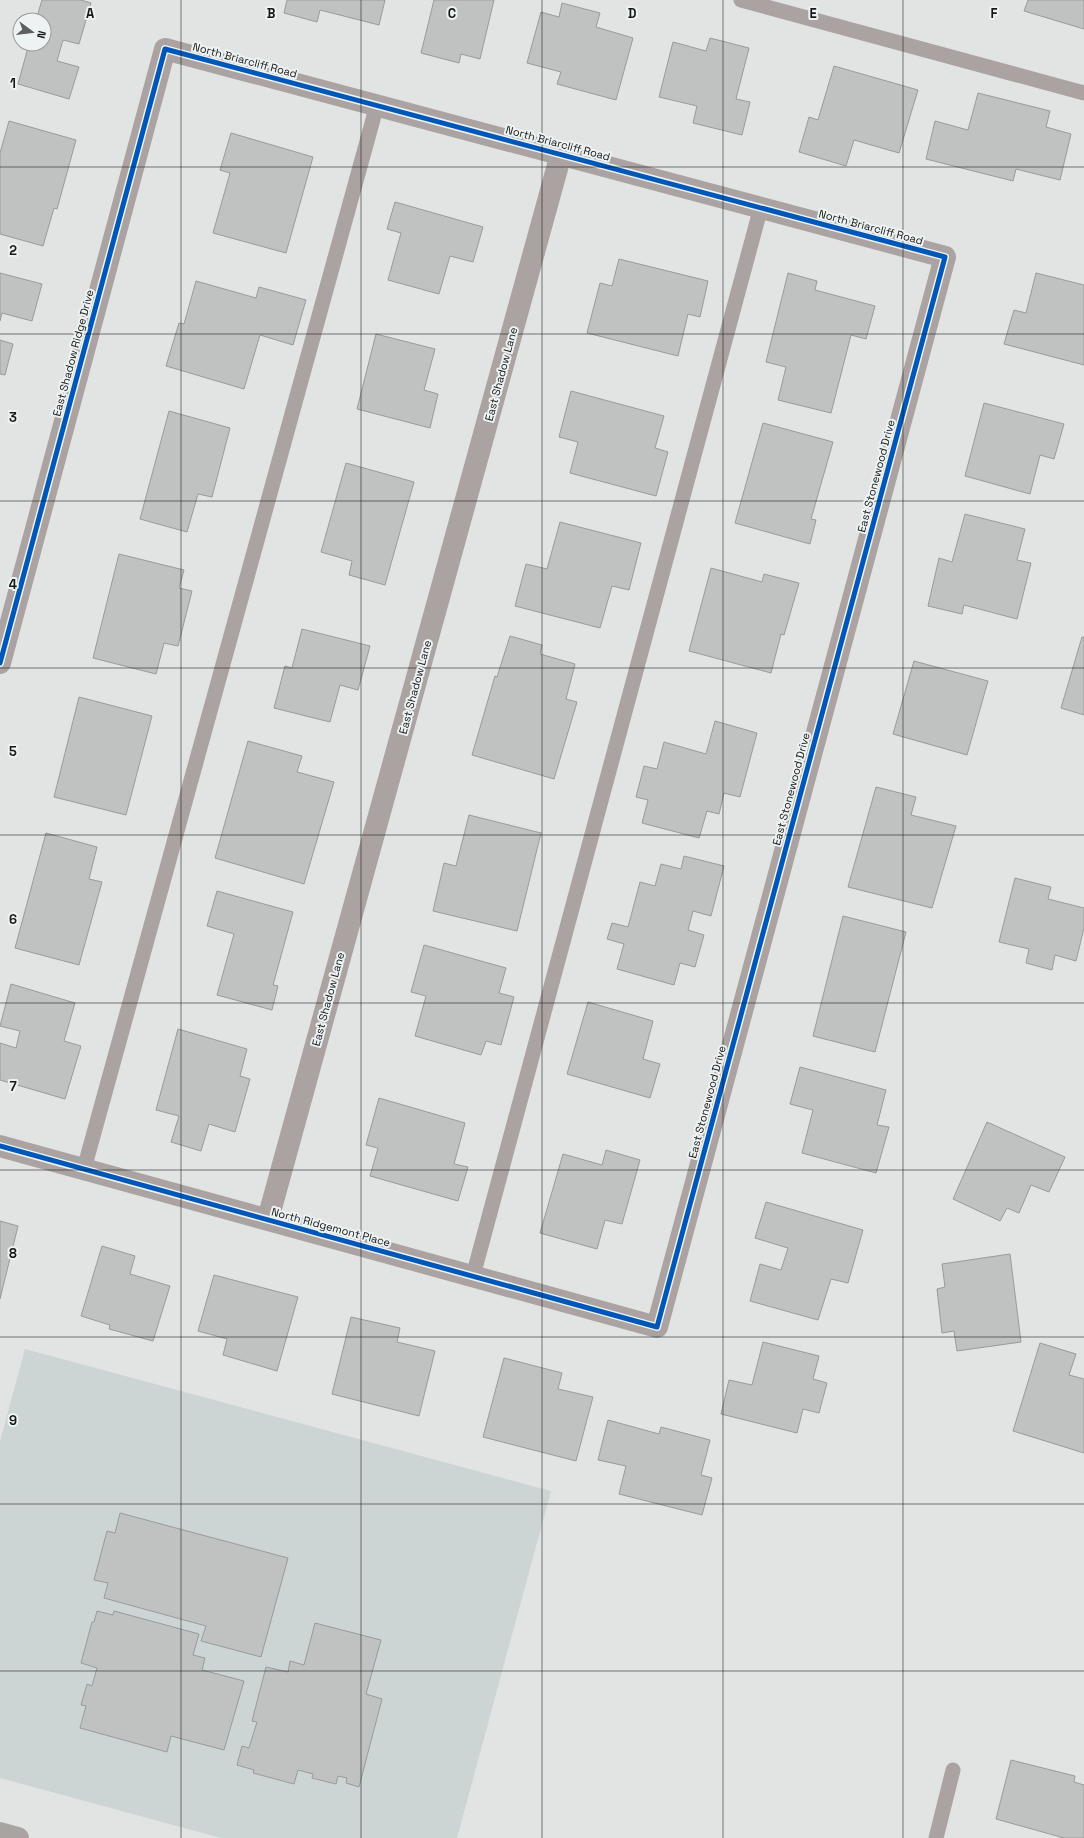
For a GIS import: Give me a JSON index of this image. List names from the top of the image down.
{
  "streets": {
    "street": [
      "North Briarcliff Road",
      "East Shadow Ridge Drive",
      "East Shadow Lane",
      "East Stonewood Drive",
      "North Ridgemont Place"
    ]
  },
  "crossings": [
    ["North Briarcliff Road", "East Shadow Ridge Drive"],
    ["North Briarcliff Road", "East Shadow Lane"],
    ["North Briarcliff Road", "East Stonewood Drive"],
    ["East Shadow Lane", "North Ridgemont Place"],
    ["East Stonewood Drive", "North Ridgemont Place"]
  ],
  "north": "right",
  "grid": {
    "columns": [
      "A",
      "B",
      "C",
      "D",
      "E",
      "F"
    ],
    "rows": [
      "1",
      "2",
      "3",
      "4",
      "5",
      "6",
      "7",
      "8",
      "9"
    ]
  }
}
